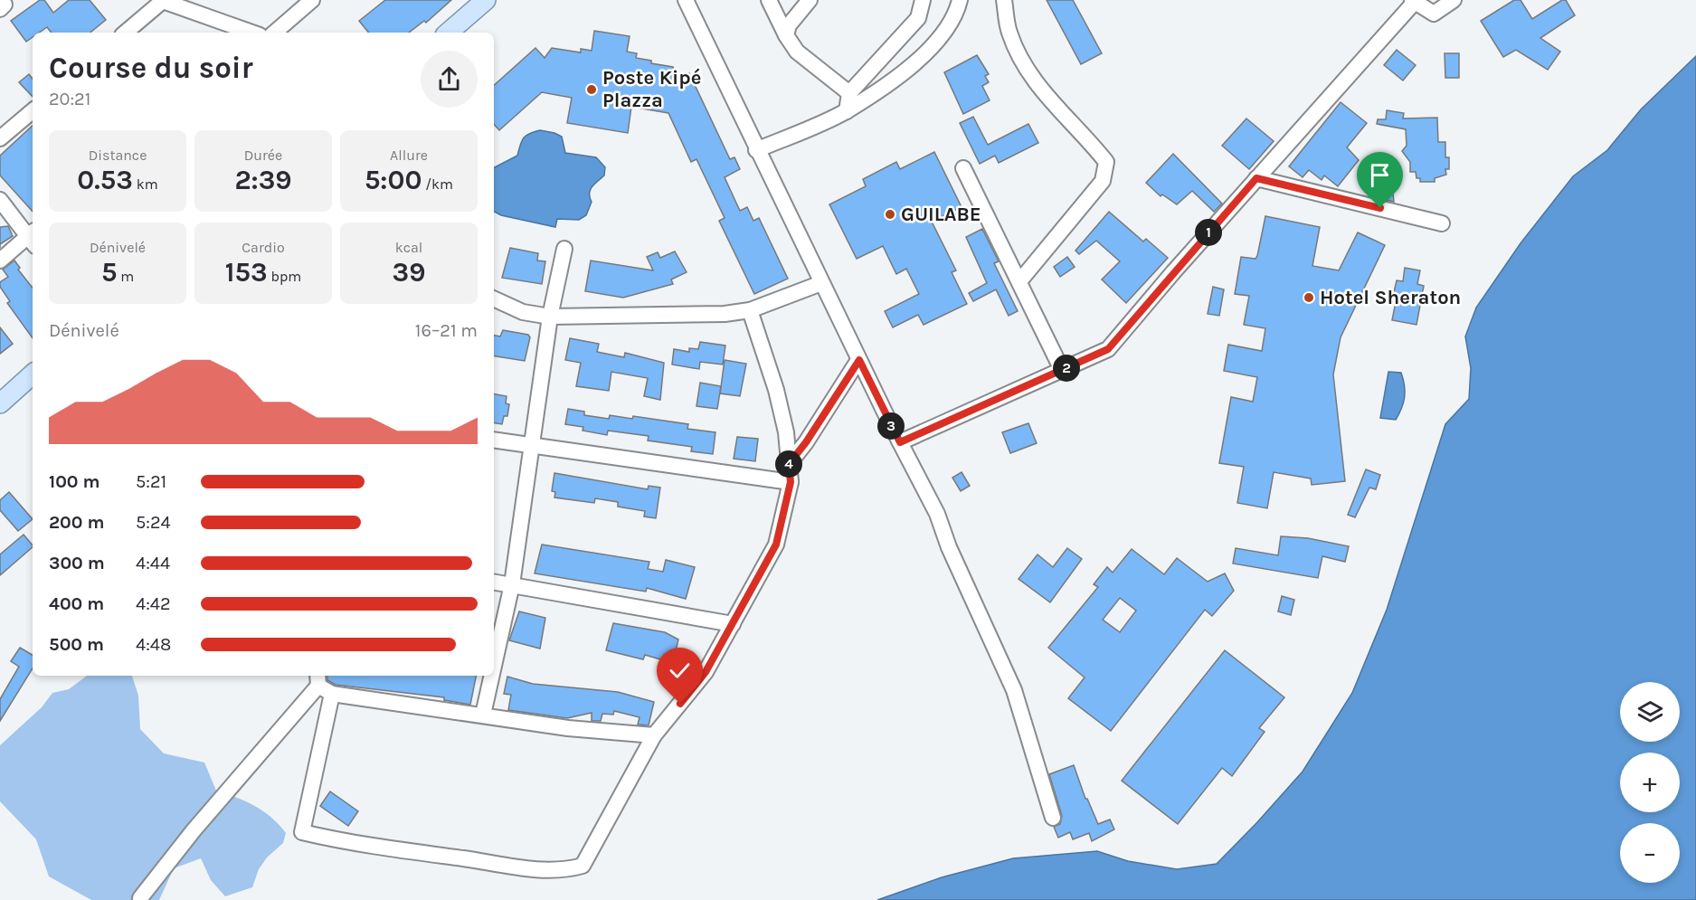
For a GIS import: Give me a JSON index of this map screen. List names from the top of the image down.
{
  "places": ["Poste Kipé Plazza", "GUILABE", "Hotel Sheraton"],
  "page": {
    "heading": ["Course du soir", "20:21"],
    "stats": [
      ["Distance", "0.53 km"],
      ["Durée", "2:39"],
      ["Allure", "5:00 /km"],
      ["Dénivelé", "5 m"],
      ["Cardio", "153 bpm"],
      ["kcal", "39"]
    ],
    "pins": [
      "1",
      "2",
      "3",
      "4"
    ],
    "chart": ["Dénivelé", "16–21 m"],
    "list": [
      {
        "name": "100 m",
        "note": "5:21"
      },
      {
        "name": "200 m",
        "note": "5:24"
      },
      {
        "name": "300 m",
        "note": "4:44"
      },
      {
        "name": "400 m",
        "note": "4:42"
      },
      {
        "name": "500 m",
        "note": "4:48"
      }
    ],
    "map_buttons": ["+", "−"]
  }
}
